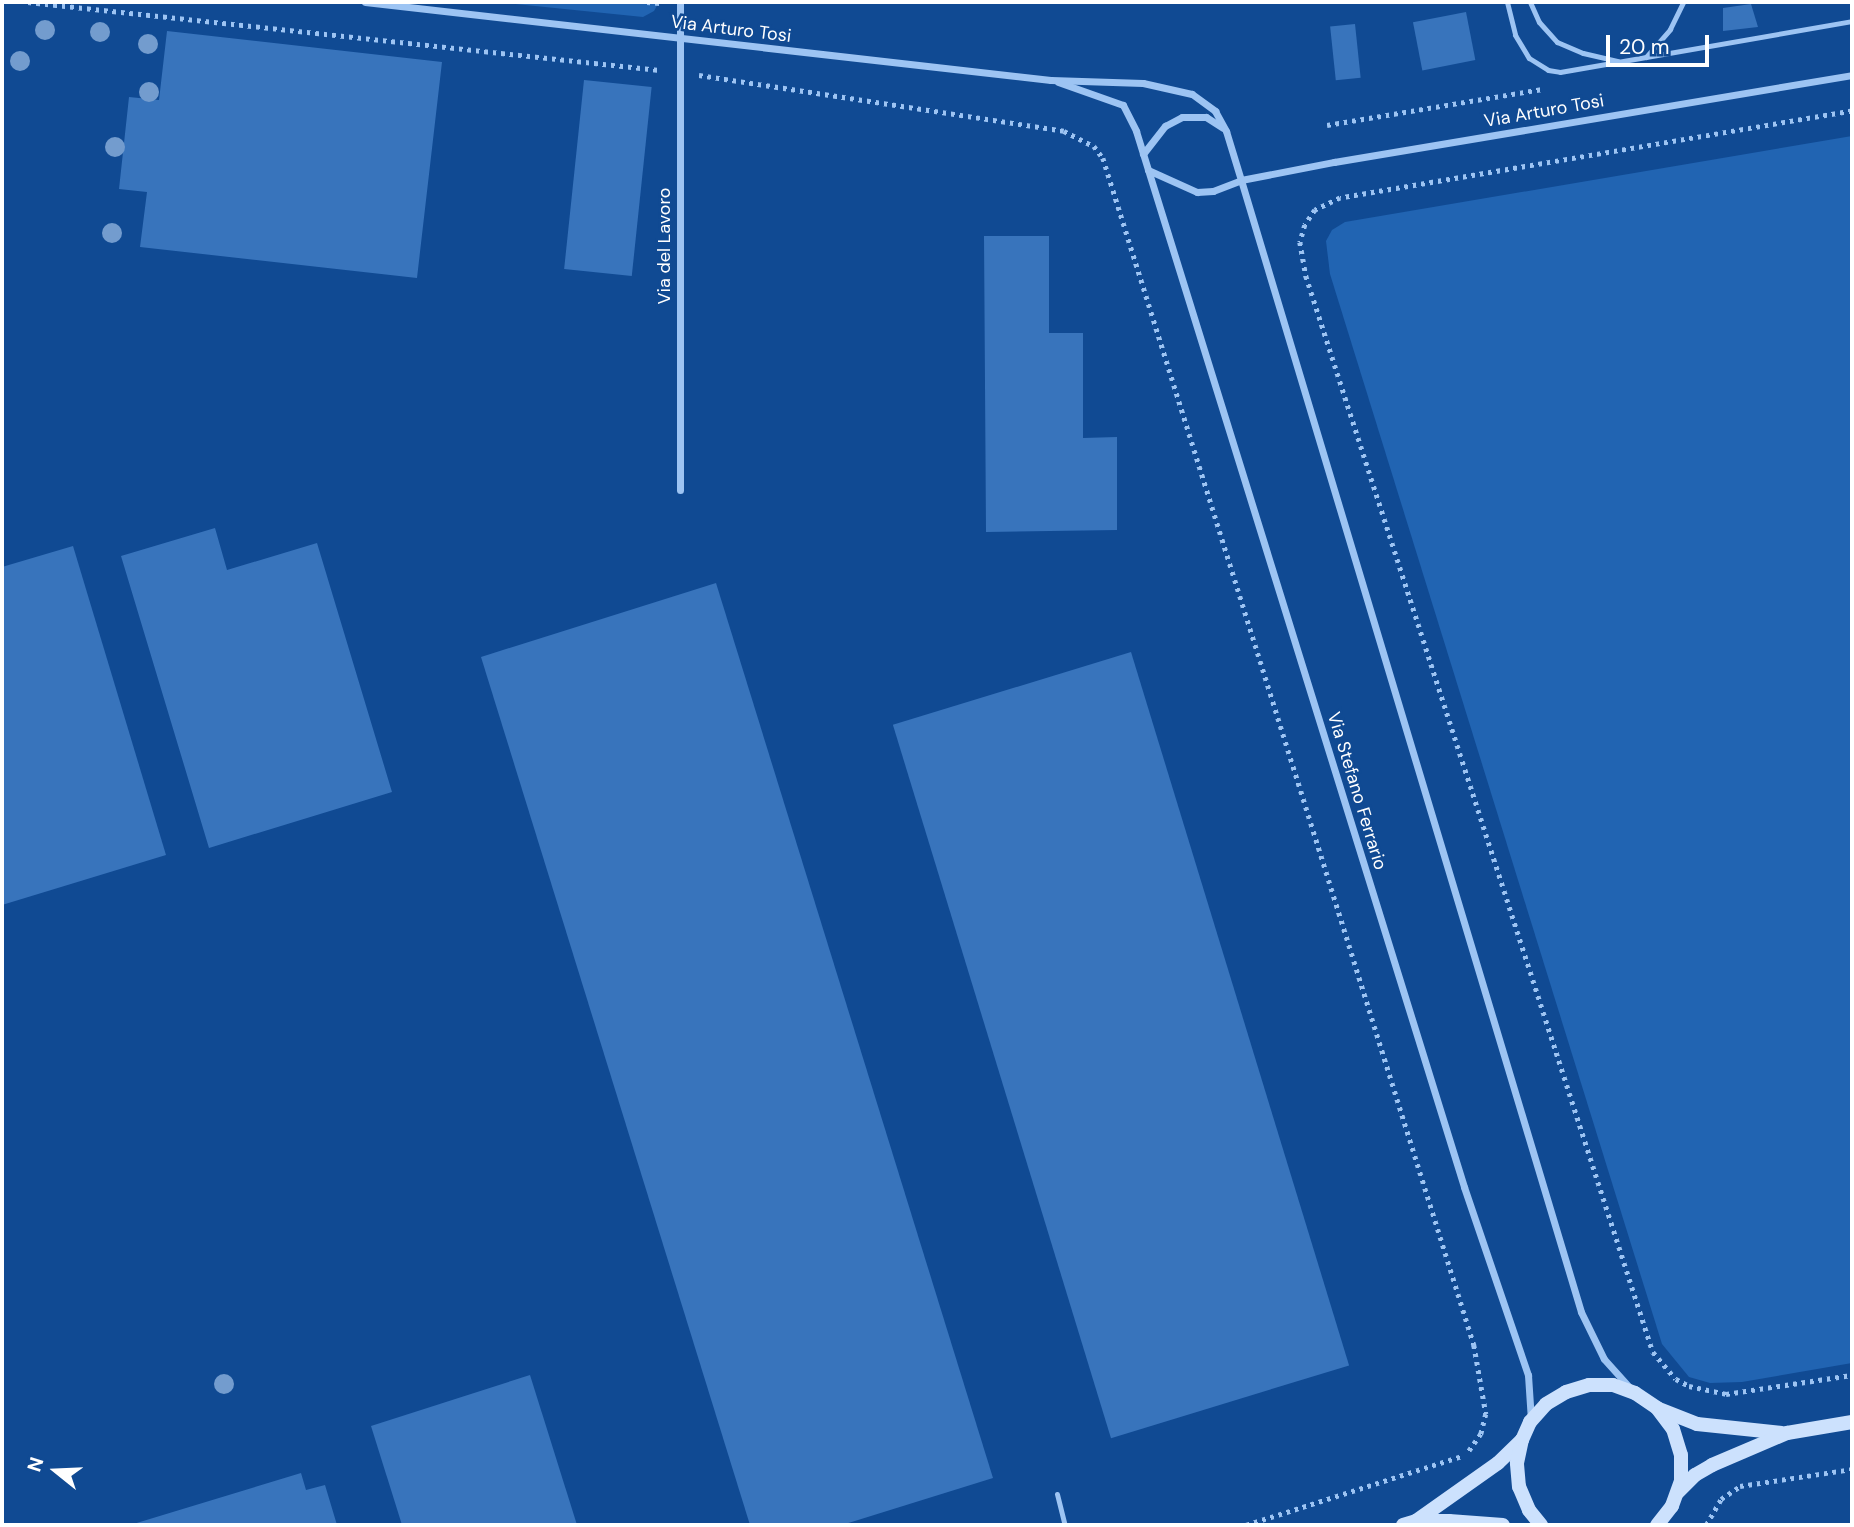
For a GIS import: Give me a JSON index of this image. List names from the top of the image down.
{
  "streets": {
    "street": ["Via Arturo Tosi", "Via del Lavoro", "Via Stefano Ferrario"]
  },
  "crossings": [
    ["Via Arturo Tosi", "Via del Lavoro"],
    ["Via Arturo Tosi", "Via Stefano Ferrario"]
  ],
  "scale_bar": "20 m",
  "north": "left"
}
